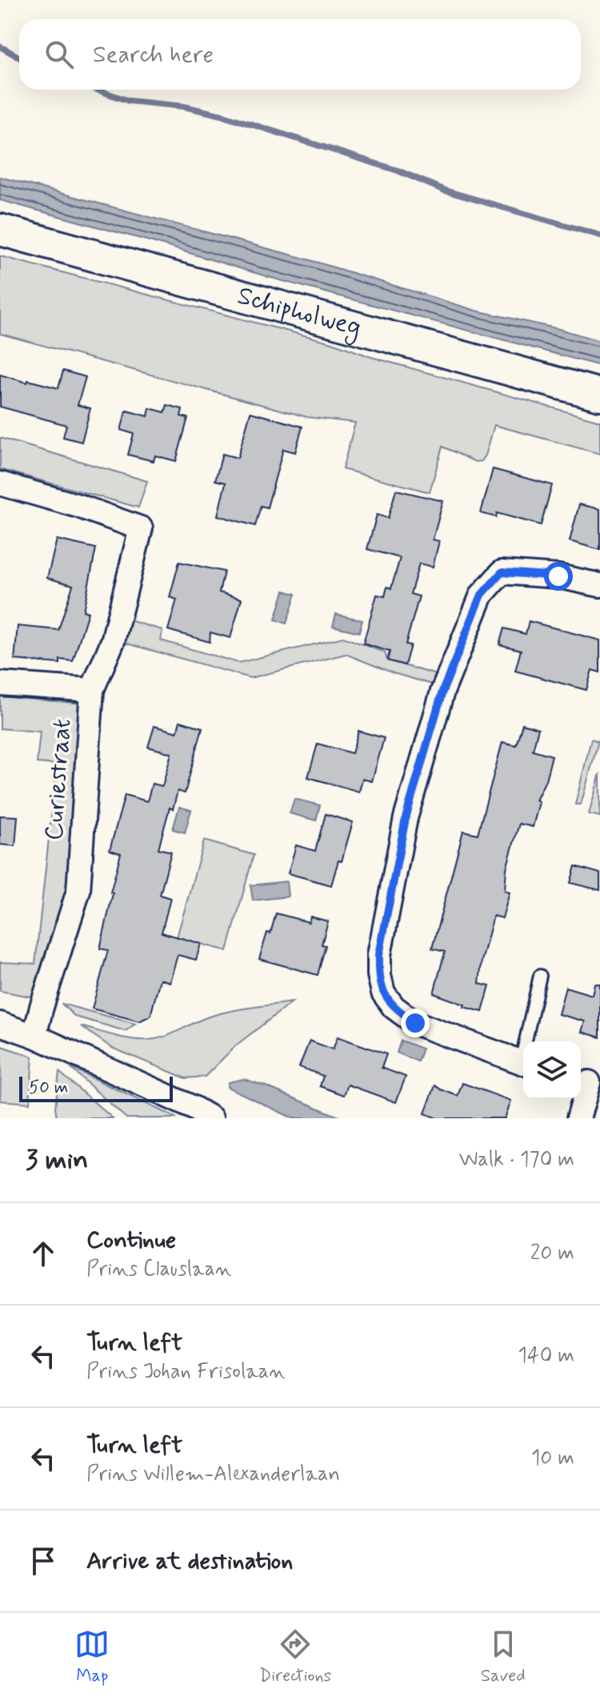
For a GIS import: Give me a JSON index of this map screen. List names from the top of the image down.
{
  "streets": {
    "main road": ["Schipholweg"],
    "street": ["Curiestraat"]
  },
  "scale_bar": "50 m",
  "page": {
    "search": "Search here",
    "scale": "50 m",
    "heading": ["3 min", "Walk · 170 m"],
    "list": [
      ["Continue", "Prins Clauslaan", "20 m"],
      ["Turn left", "Prins Johan Frisolaan", "140 m"],
      ["Turn left", "Prins Willem-Alexanderlaan", "10 m"],
      "Arrive at destination"
    ],
    "nav": ["Map", "Directions", "Saved"]
  }
}
